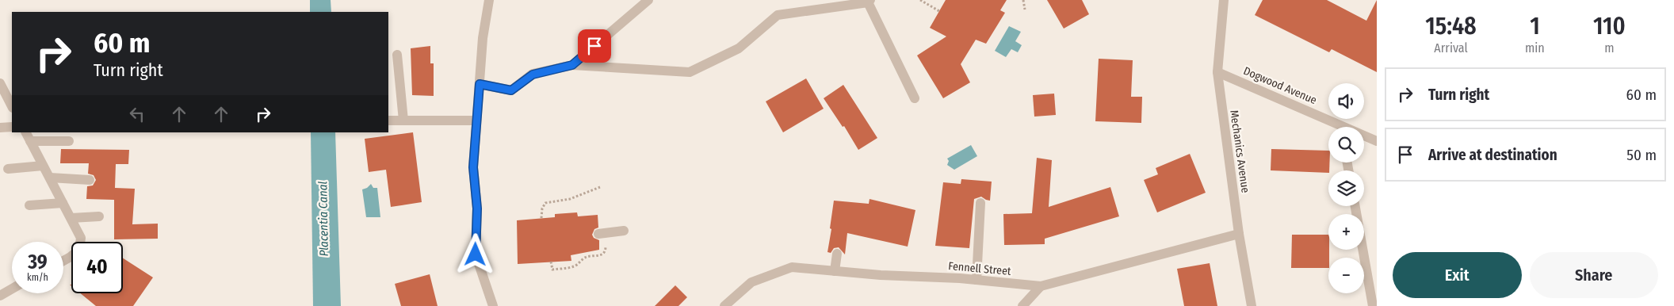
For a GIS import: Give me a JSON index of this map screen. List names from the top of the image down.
{
  "streets": {
    "street": ["Dogwood Avenue", "Mechanics Avenue", "Fennell Street"]
  },
  "crossings": [
    ["Dogwood Avenue", "Mechanics Avenue"],
    ["Mechanics Avenue", "Fennell Street"]
  ],
  "water": ["Placentia Canal"],
  "page": {
    "eta": [
      "15:48",
      "Arrival",
      "1",
      "min",
      "110",
      "m"
    ],
    "turn": ["60 m", "Turn right"],
    "list": [
      {
        "name": "Turn right",
        "value": "60 m"
      },
      {
        "name": "Arrive at destination",
        "value": "50 m"
      }
    ],
    "map_buttons": ["+", "−"],
    "speed": "39 km/h",
    "limit": "40",
    "buttons": ["Exit", "Share"]
  }
}
